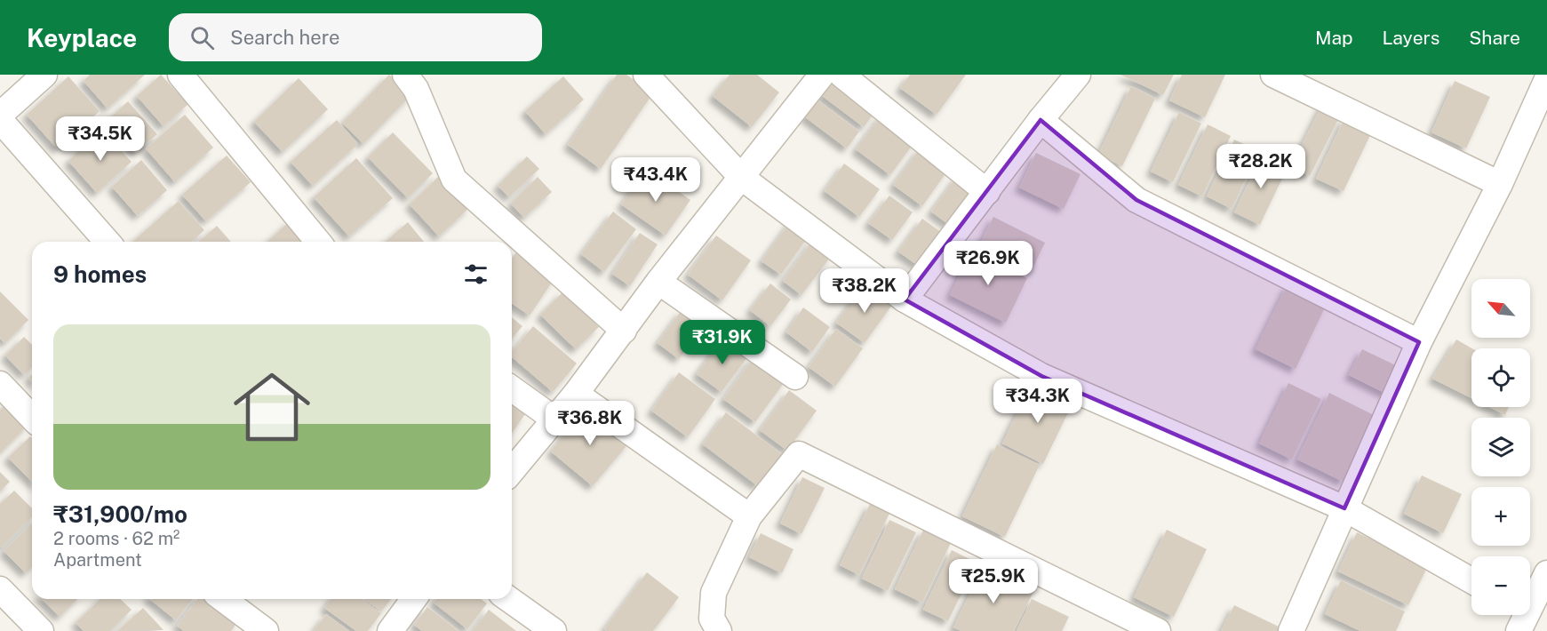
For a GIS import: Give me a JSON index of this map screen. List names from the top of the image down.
{
  "north": "top left",
  "page": {
    "header": "Keyplace",
    "search": "Search here",
    "nav": ["Map", "Layers", "Share"],
    "price": [
      "₹34.5K",
      "₹28.2K",
      "₹43.4K",
      "₹26.9K",
      "₹38.2K",
      "₹31.9K",
      "₹34.3K",
      "₹36.8K",
      "₹25.9K"
    ],
    "heading": "9 homes",
    "map_buttons": ["+", "−"],
    "list": [
      {
        "name": "₹31,900/mo",
        "note": "2 rooms · 62 m² · Apartment"
      }
    ]
  }
}
